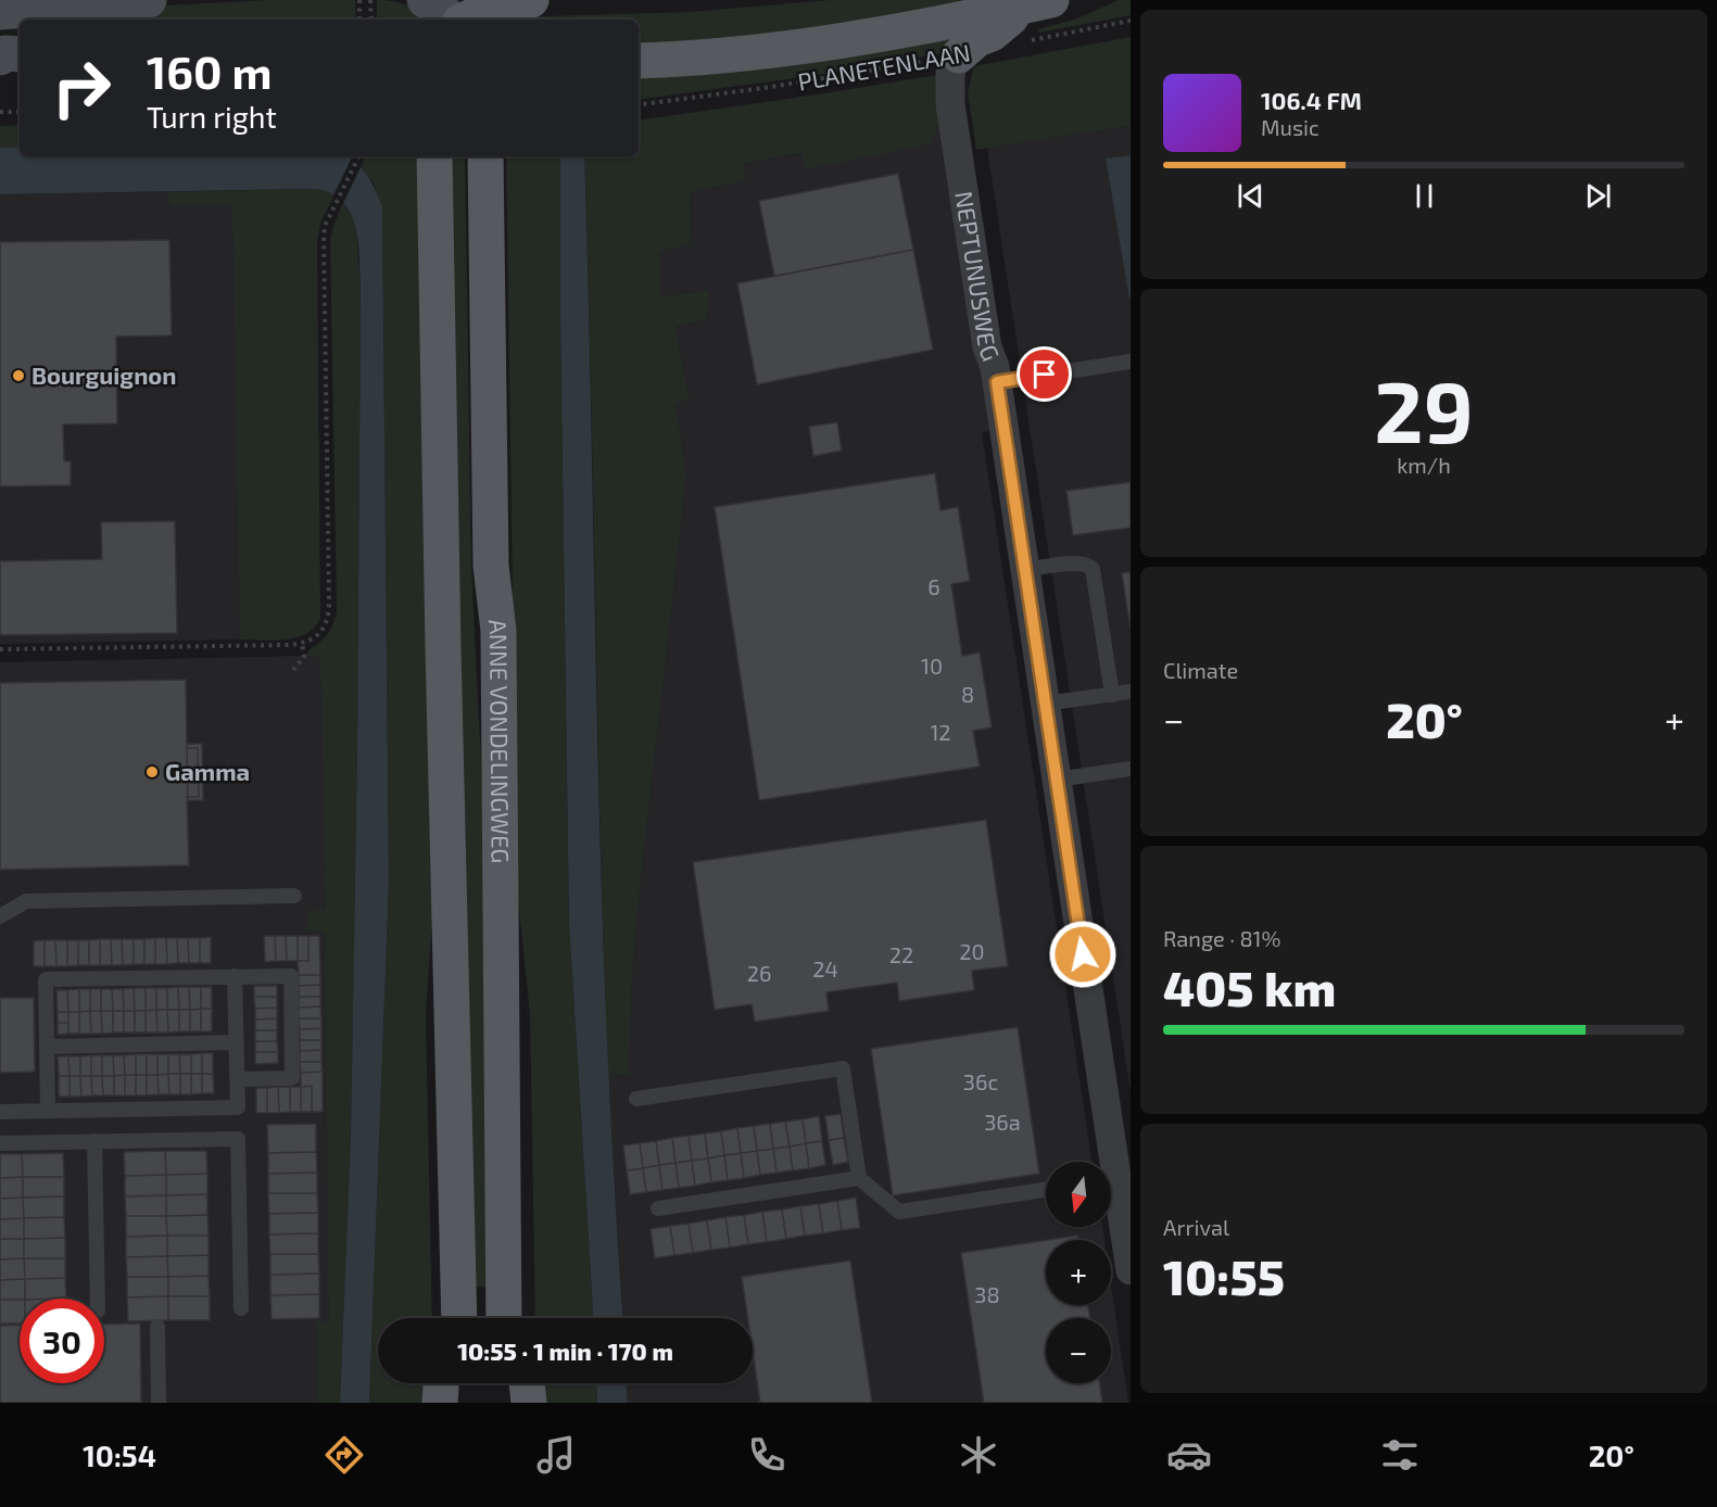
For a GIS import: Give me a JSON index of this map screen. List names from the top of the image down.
{
  "streets": {
    "main road": ["PLANETENLAAN", "ANNE VONDELINGWEG"],
    "street": ["NEPTUNUSWEG"]
  },
  "crossings": [
    ["PLANETENLAAN", "NEPTUNUSWEG"]
  ],
  "places": ["Bourguignon", "Gamma"],
  "house_numbers": [
    "6",
    "10",
    "8",
    "12",
    "20",
    "22",
    "24",
    "26",
    "36c",
    "36a",
    "38"
  ],
  "north": "bottom",
  "page": {
    "turn": ["160 m", "Turn right"],
    "song": ["106.4 FM", "Music"],
    "tile": [
      ["29", "km/h"],
      "Climate",
      ["Range · 81%", "405 km"],
      ["Arrival", "10:55"]
    ],
    "heat": ["−", "20°", "+"],
    "map_buttons": ["+", "−"],
    "limit": "30",
    "trip": "10:55 · 1 min · 170 m",
    "tabs": ["10:54", "20°"]
  }
}
